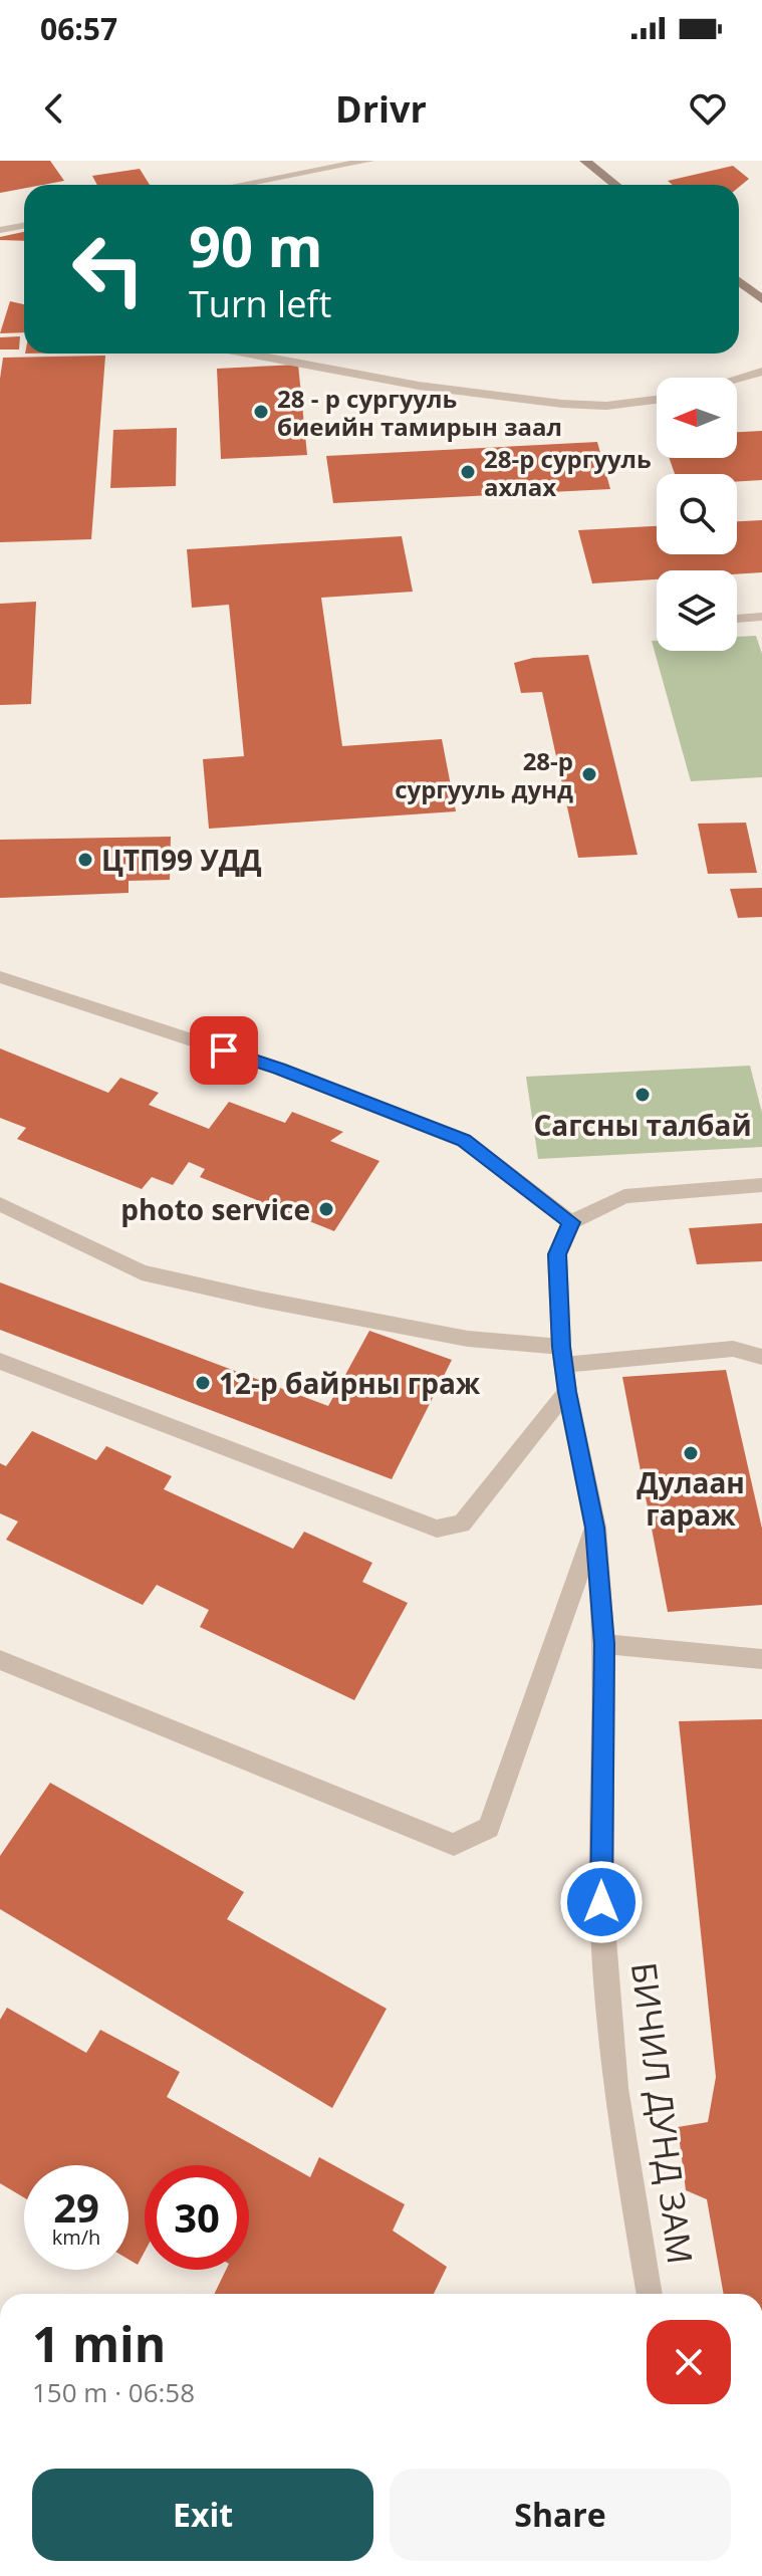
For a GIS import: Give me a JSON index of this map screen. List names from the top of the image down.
{
  "streets": {
    "street": ["БИЧИЛ ДУНД ЗАМ"]
  },
  "places": [
    "28 - р сургууль биеийн тамирын заал",
    "28-р сургууль ахлах",
    "28-р сургууль дунд",
    "ЦТП99 УДД",
    "Сагсны талбай",
    "photo service",
    "12-р байрны граж",
    "Дулаан гараж"
  ],
  "north": "left",
  "page": {
    "status": "06:57",
    "header": "Drivr",
    "turn": ["90 m", "Turn left"],
    "speed": "29 km/h",
    "limit": "30",
    "heading": ["1 min", "150 m · 06:58"],
    "buttons": ["Exit", "Share"]
  }
}
